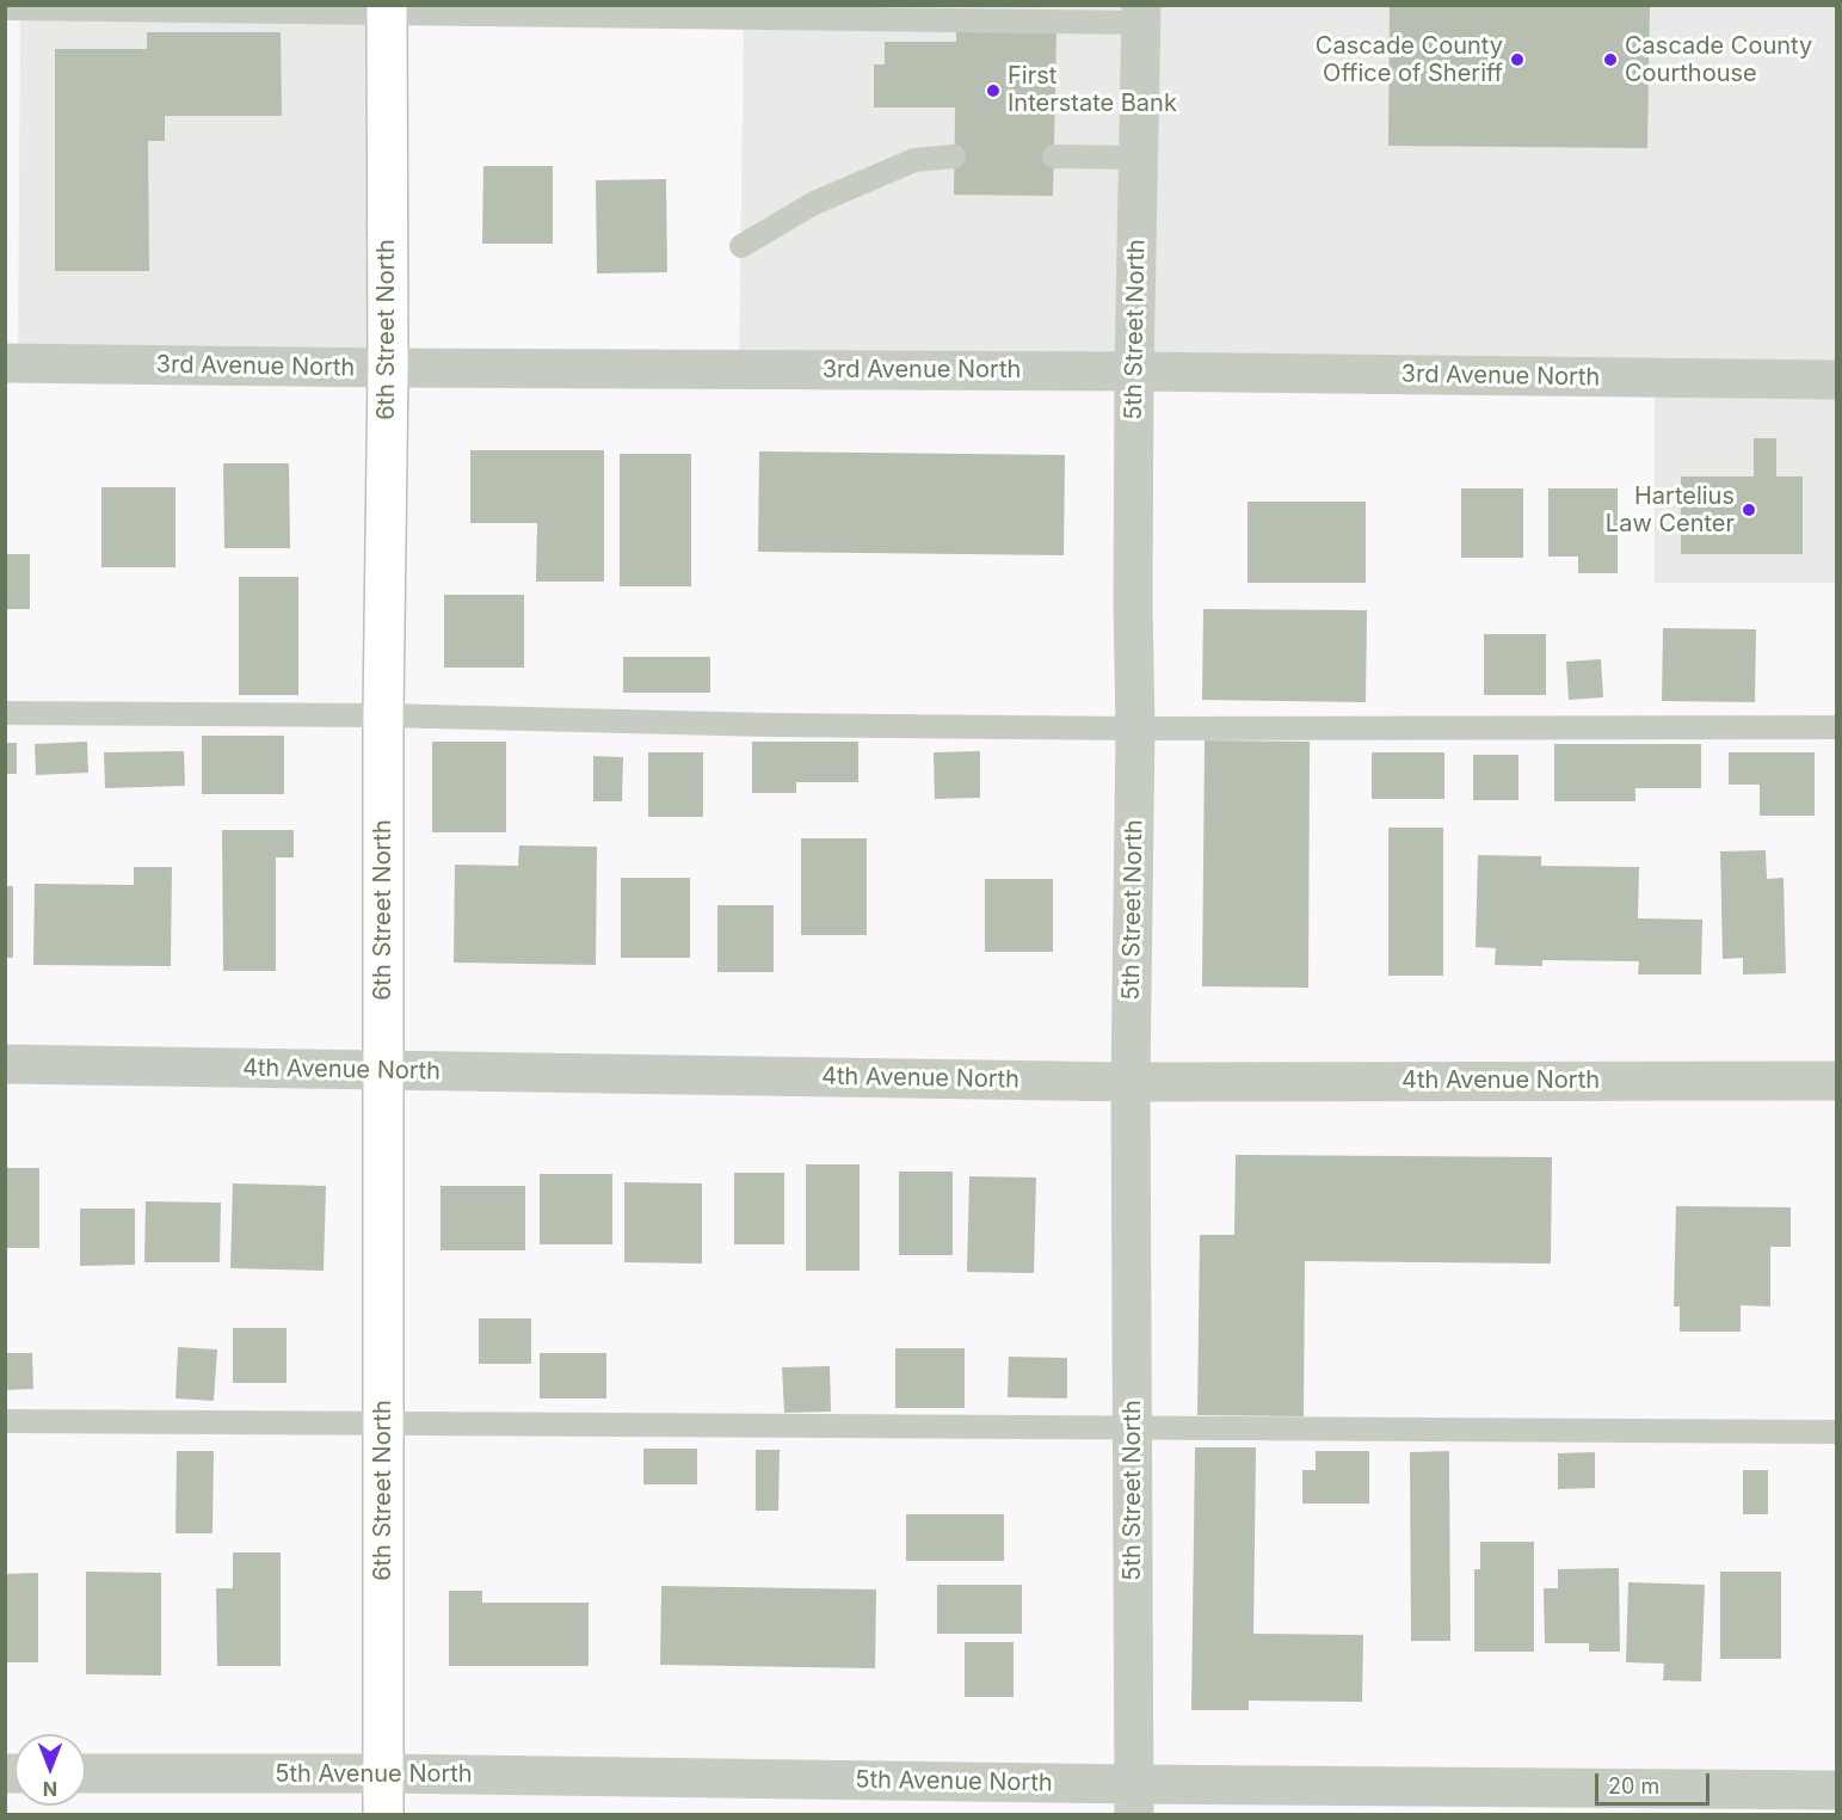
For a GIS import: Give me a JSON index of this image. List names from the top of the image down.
{
  "streets": {
    "street": [
      "6th Street North",
      "5th Street North",
      "3rd Avenue North",
      "4th Avenue North",
      "5th Avenue North"
    ]
  },
  "crossings": [
    ["6th Street North", "3rd Avenue North"],
    ["6th Street North", "4th Avenue North"],
    ["6th Street North", "5th Avenue North"],
    ["5th Street North", "3rd Avenue North"],
    ["5th Street North", "4th Avenue North"],
    ["5th Street North", "5th Avenue North"]
  ],
  "places": [
    "Cascade County Office of Sheriff",
    "Cascade County Courthouse",
    "First Interstate Bank",
    "Hartelius Law Center"
  ],
  "scale_bar": "20 m",
  "north": "bottom"
}
